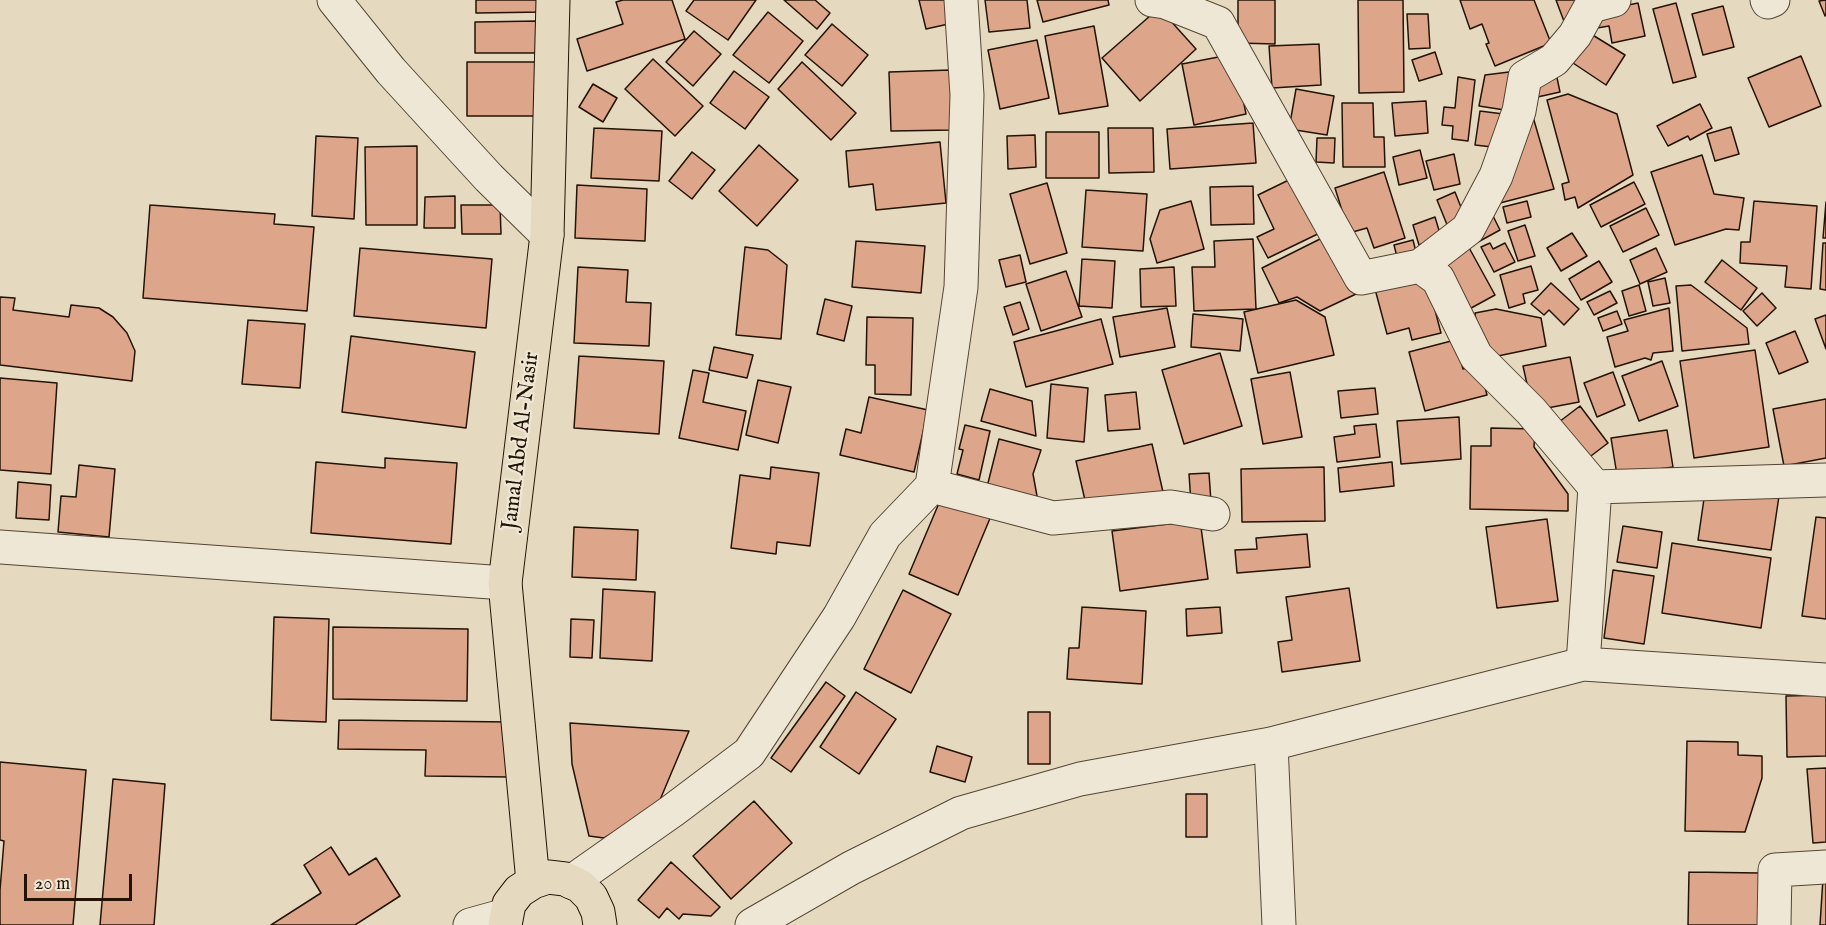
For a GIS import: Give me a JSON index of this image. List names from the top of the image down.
{
  "streets": {
    "main road": ["Jamal Abd Al-Nasir"]
  },
  "scale_bar": "20 m"
}
